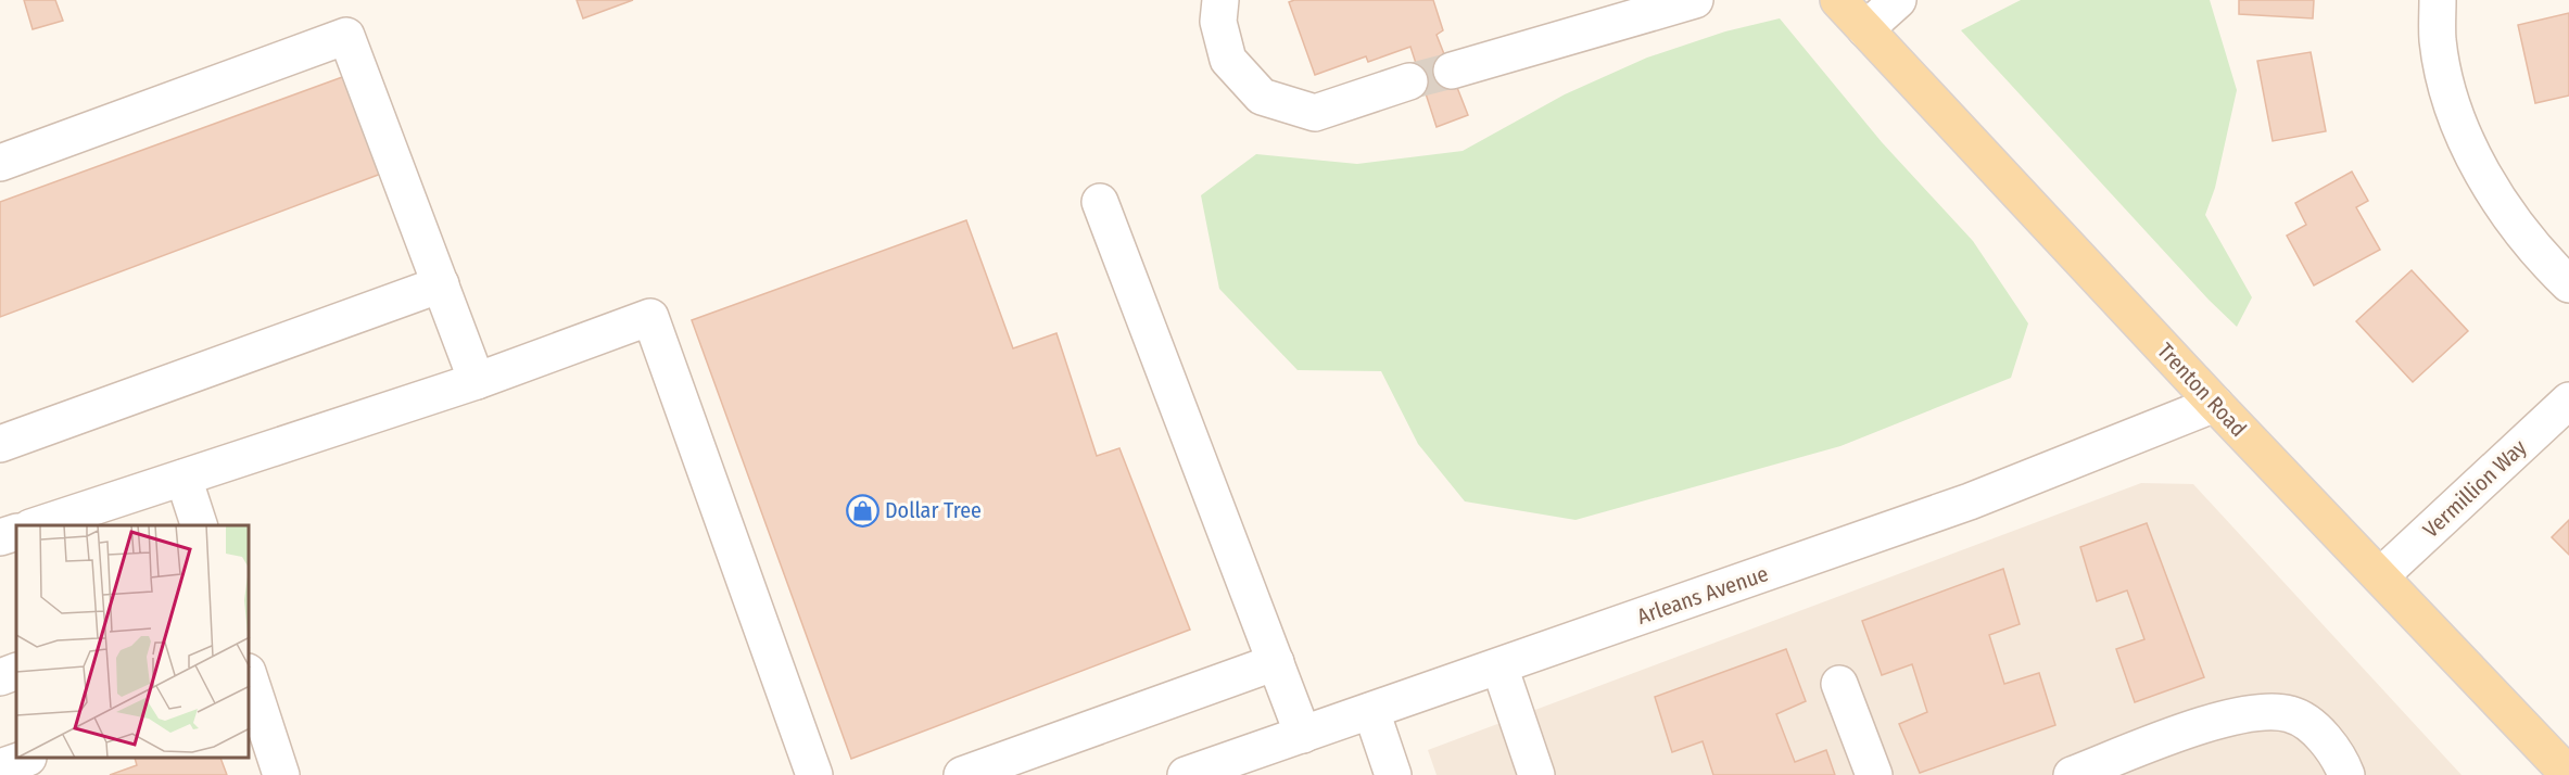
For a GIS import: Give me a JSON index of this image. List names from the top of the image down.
{
  "streets": {
    "main road": ["Trenton Road"],
    "street": ["Vermillion Way", "Arleans Avenue"]
  },
  "crossings": [
    ["Trenton Road", "Vermillion Way"],
    ["Trenton Road", "Arleans Avenue"]
  ],
  "places": {
    "shop": ["Dollar Tree"]
  }
}
